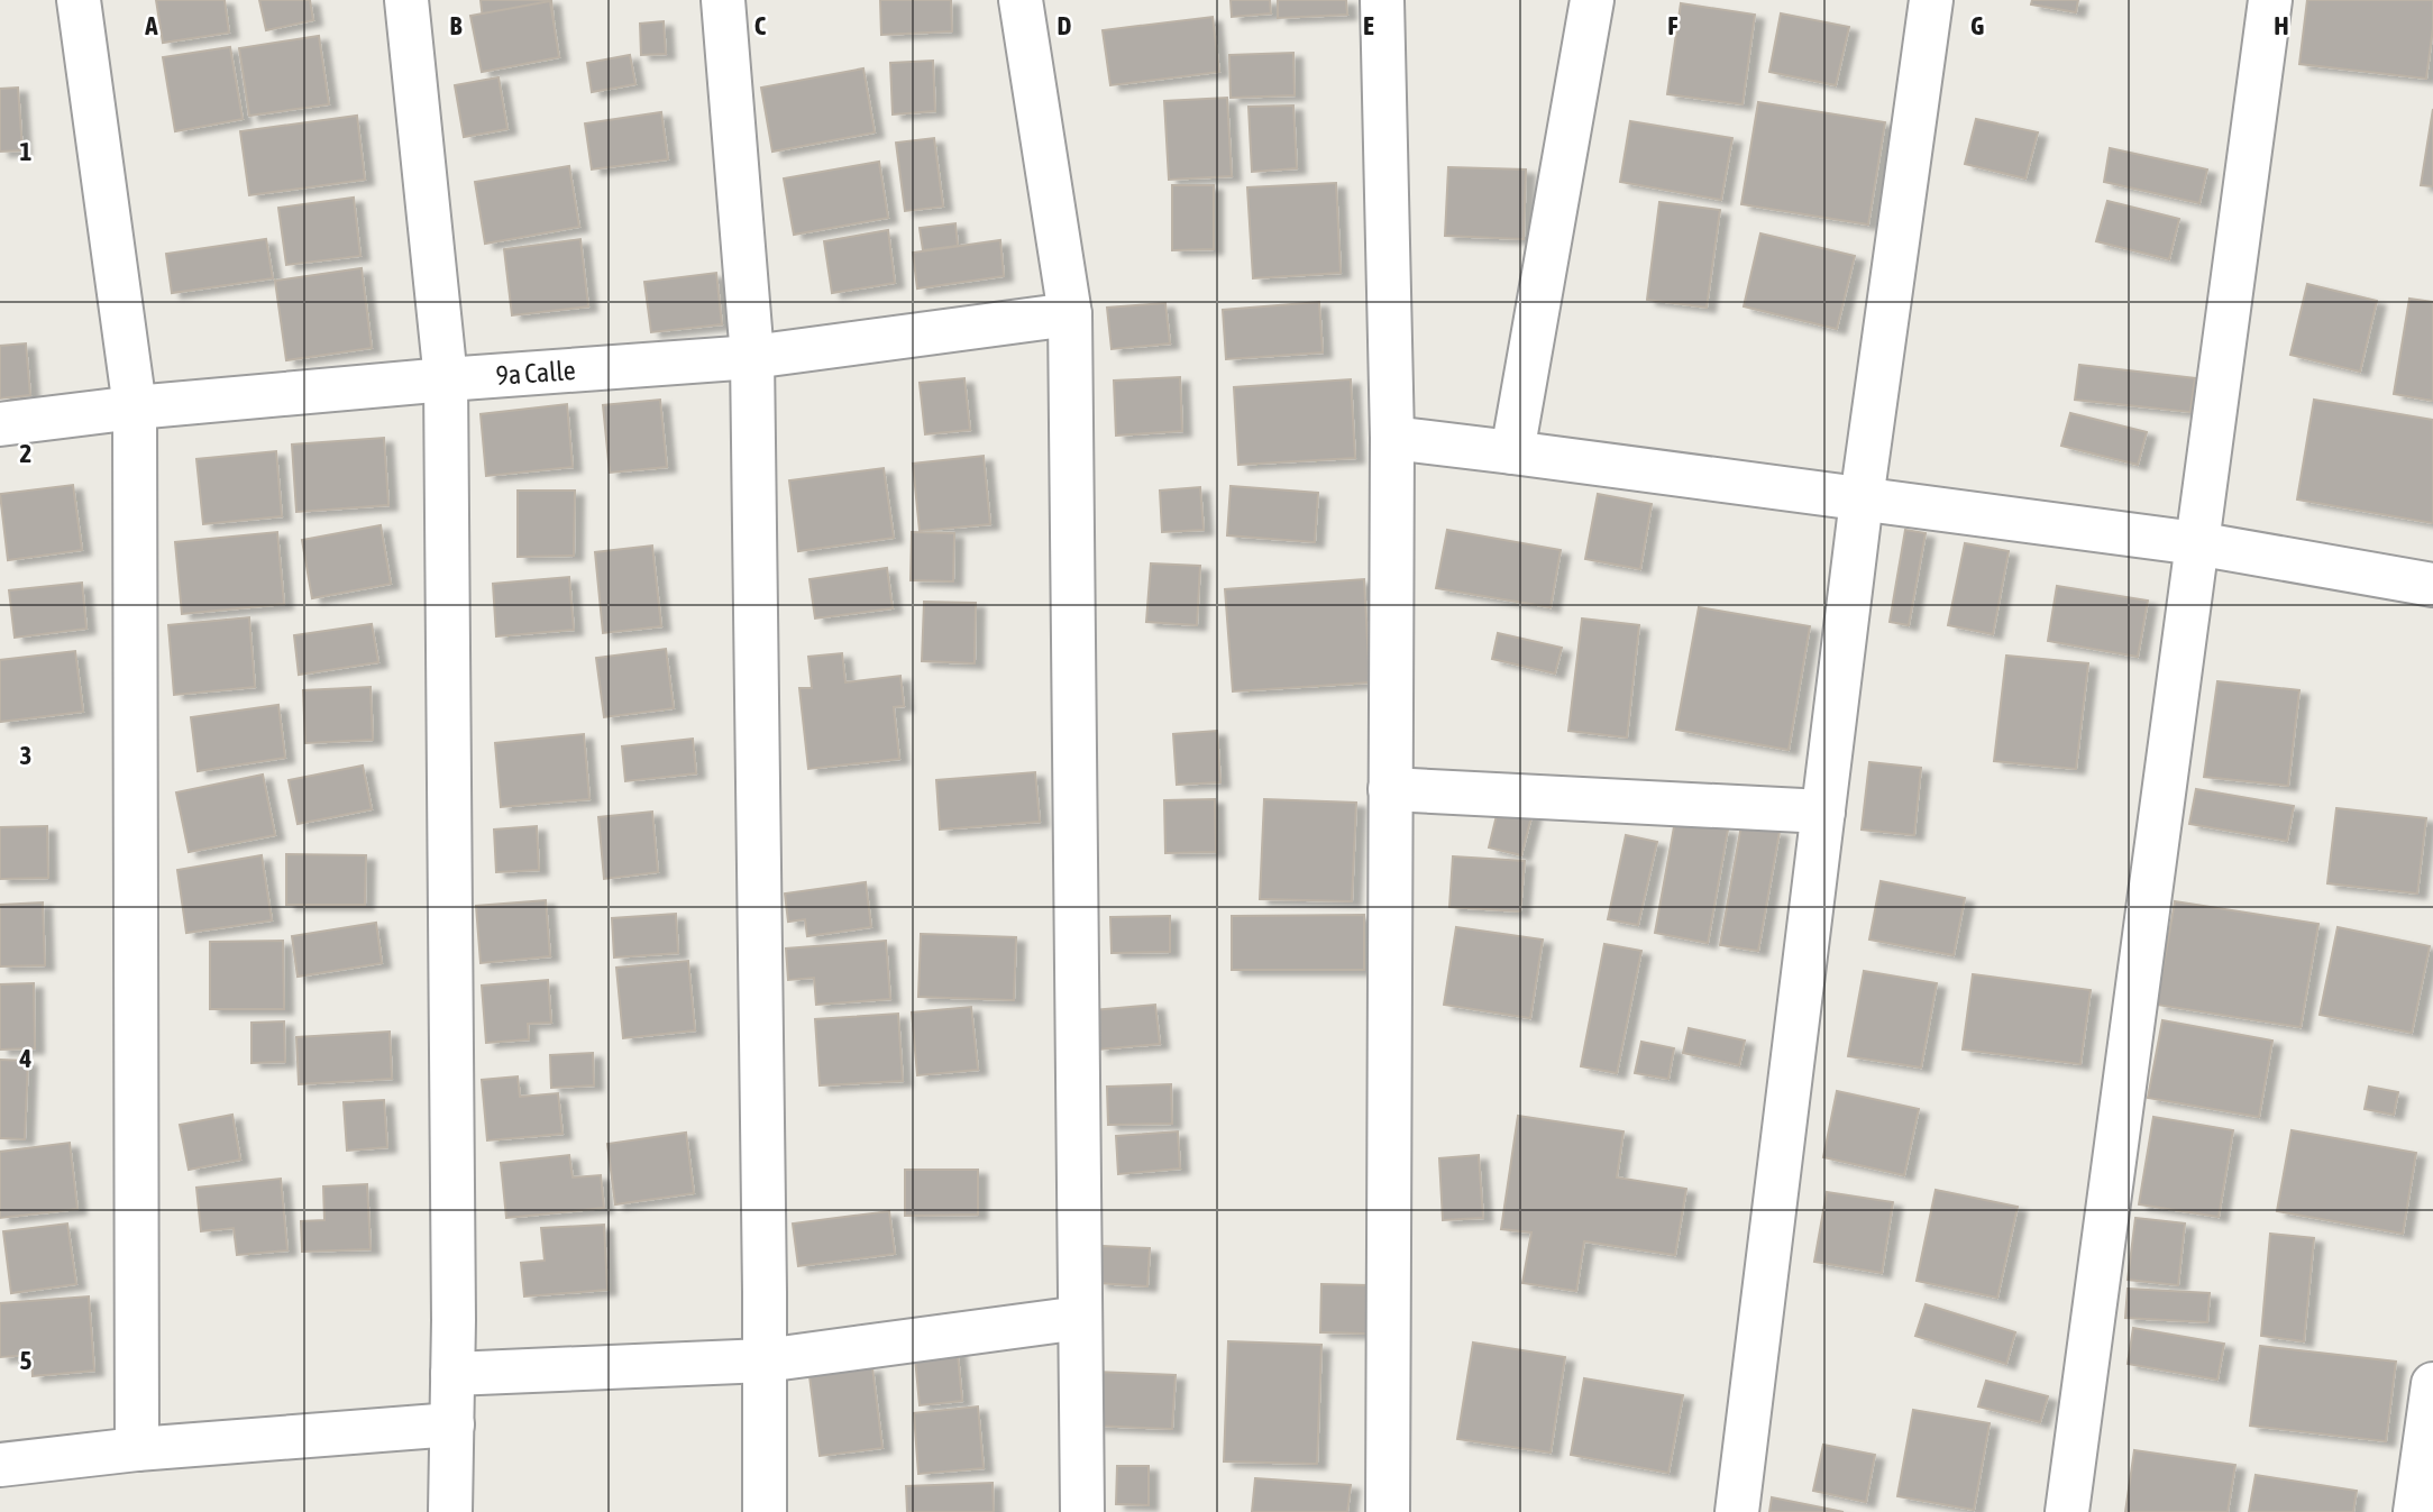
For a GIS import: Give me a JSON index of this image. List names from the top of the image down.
{
  "streets": {
    "street": ["9a Calle"]
  },
  "grid": {
    "columns": [
      "A",
      "B",
      "C",
      "D",
      "E",
      "F",
      "G",
      "H"
    ],
    "rows": [
      "1",
      "2",
      "3",
      "4",
      "5"
    ]
  }
}
